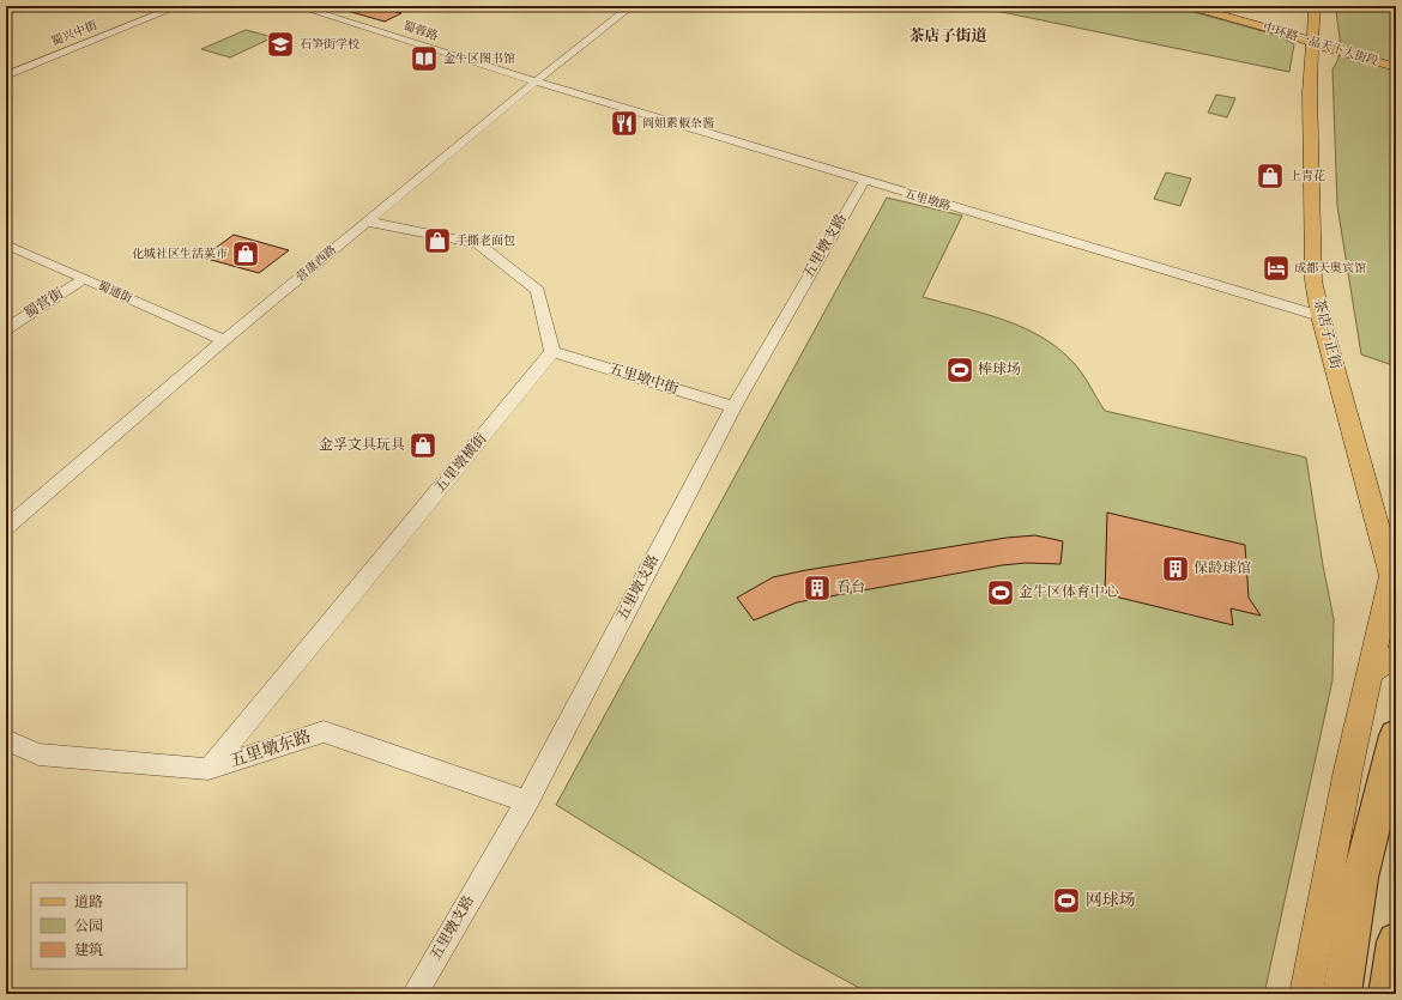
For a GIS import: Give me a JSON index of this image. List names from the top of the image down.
{
  "streets": {
    "main road": ["中环路一品天下大街段", "茶店子正街"],
    "street": [
      "蜀蓉路",
      "蜀兴中街",
      "五里墩路",
      "五里墩支路",
      "营康西路",
      "蜀通街",
      "蜀营街",
      "五里墩中街",
      "五里墩横街",
      "五里墩东路"
    ]
  },
  "crossings": [
    ["蜀蓉路", "五里墩路"],
    ["蜀蓉路", "营康西路"],
    ["中环路一品天下大街段", "茶店子正街"],
    ["五里墩路", "五里墩支路"],
    ["五里墩路", "营康西路"],
    ["五里墩路", "茶店子正街"],
    ["五里墩支路", "五里墩中街"],
    ["五里墩支路", "五里墩东路"],
    ["营康西路", "蜀通街"],
    ["蜀通街", "蜀营街"],
    ["五里墩中街", "五里墩横街"],
    ["五里墩横街", "五里墩东路"]
  ],
  "districts": ["茶店子街道"],
  "places": {
    "school or university": ["石笋街学校"],
    "library": ["金牛区图书馆"],
    "restaurant": ["阎姐素椒杂酱"],
    "shop": [
      "上青花",
      "手撕老面包",
      "化城社区生活菜市",
      "金孚文具玩具"
    ],
    "hotel": ["成都天奥宾馆"],
    "sports": ["棒球场", "金牛区体育中心", "网球场"],
    "building": ["保龄球馆", "看台"]
  },
  "legend": ["道路", "公园", "建筑"]
}
